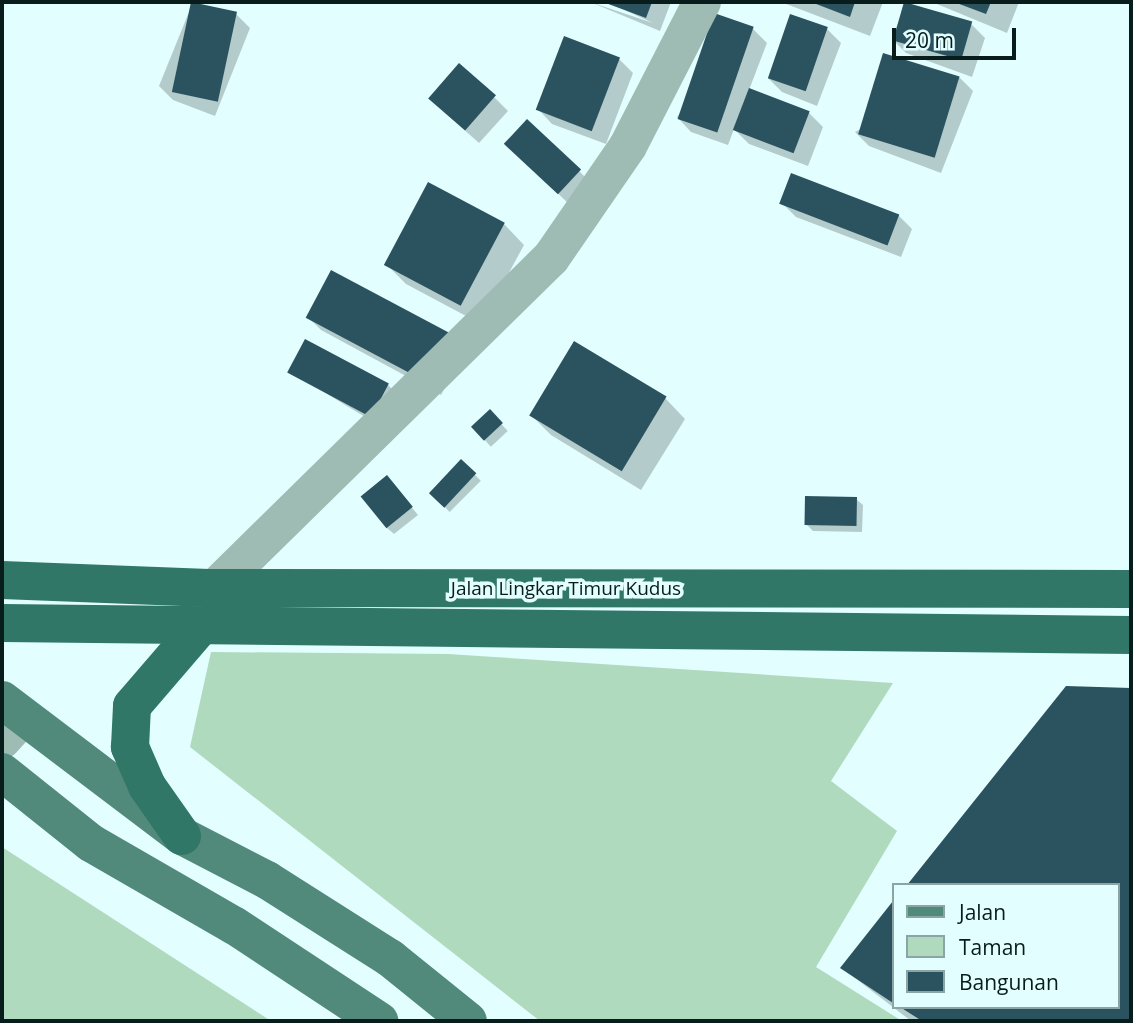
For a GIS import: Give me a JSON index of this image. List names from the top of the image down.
{
  "streets": {
    "highway": ["Jalan Lingkar Timur Kudus"]
  },
  "legend": ["Jalan", "Taman", "Bangunan"],
  "scale_bar": "20 m"
}
